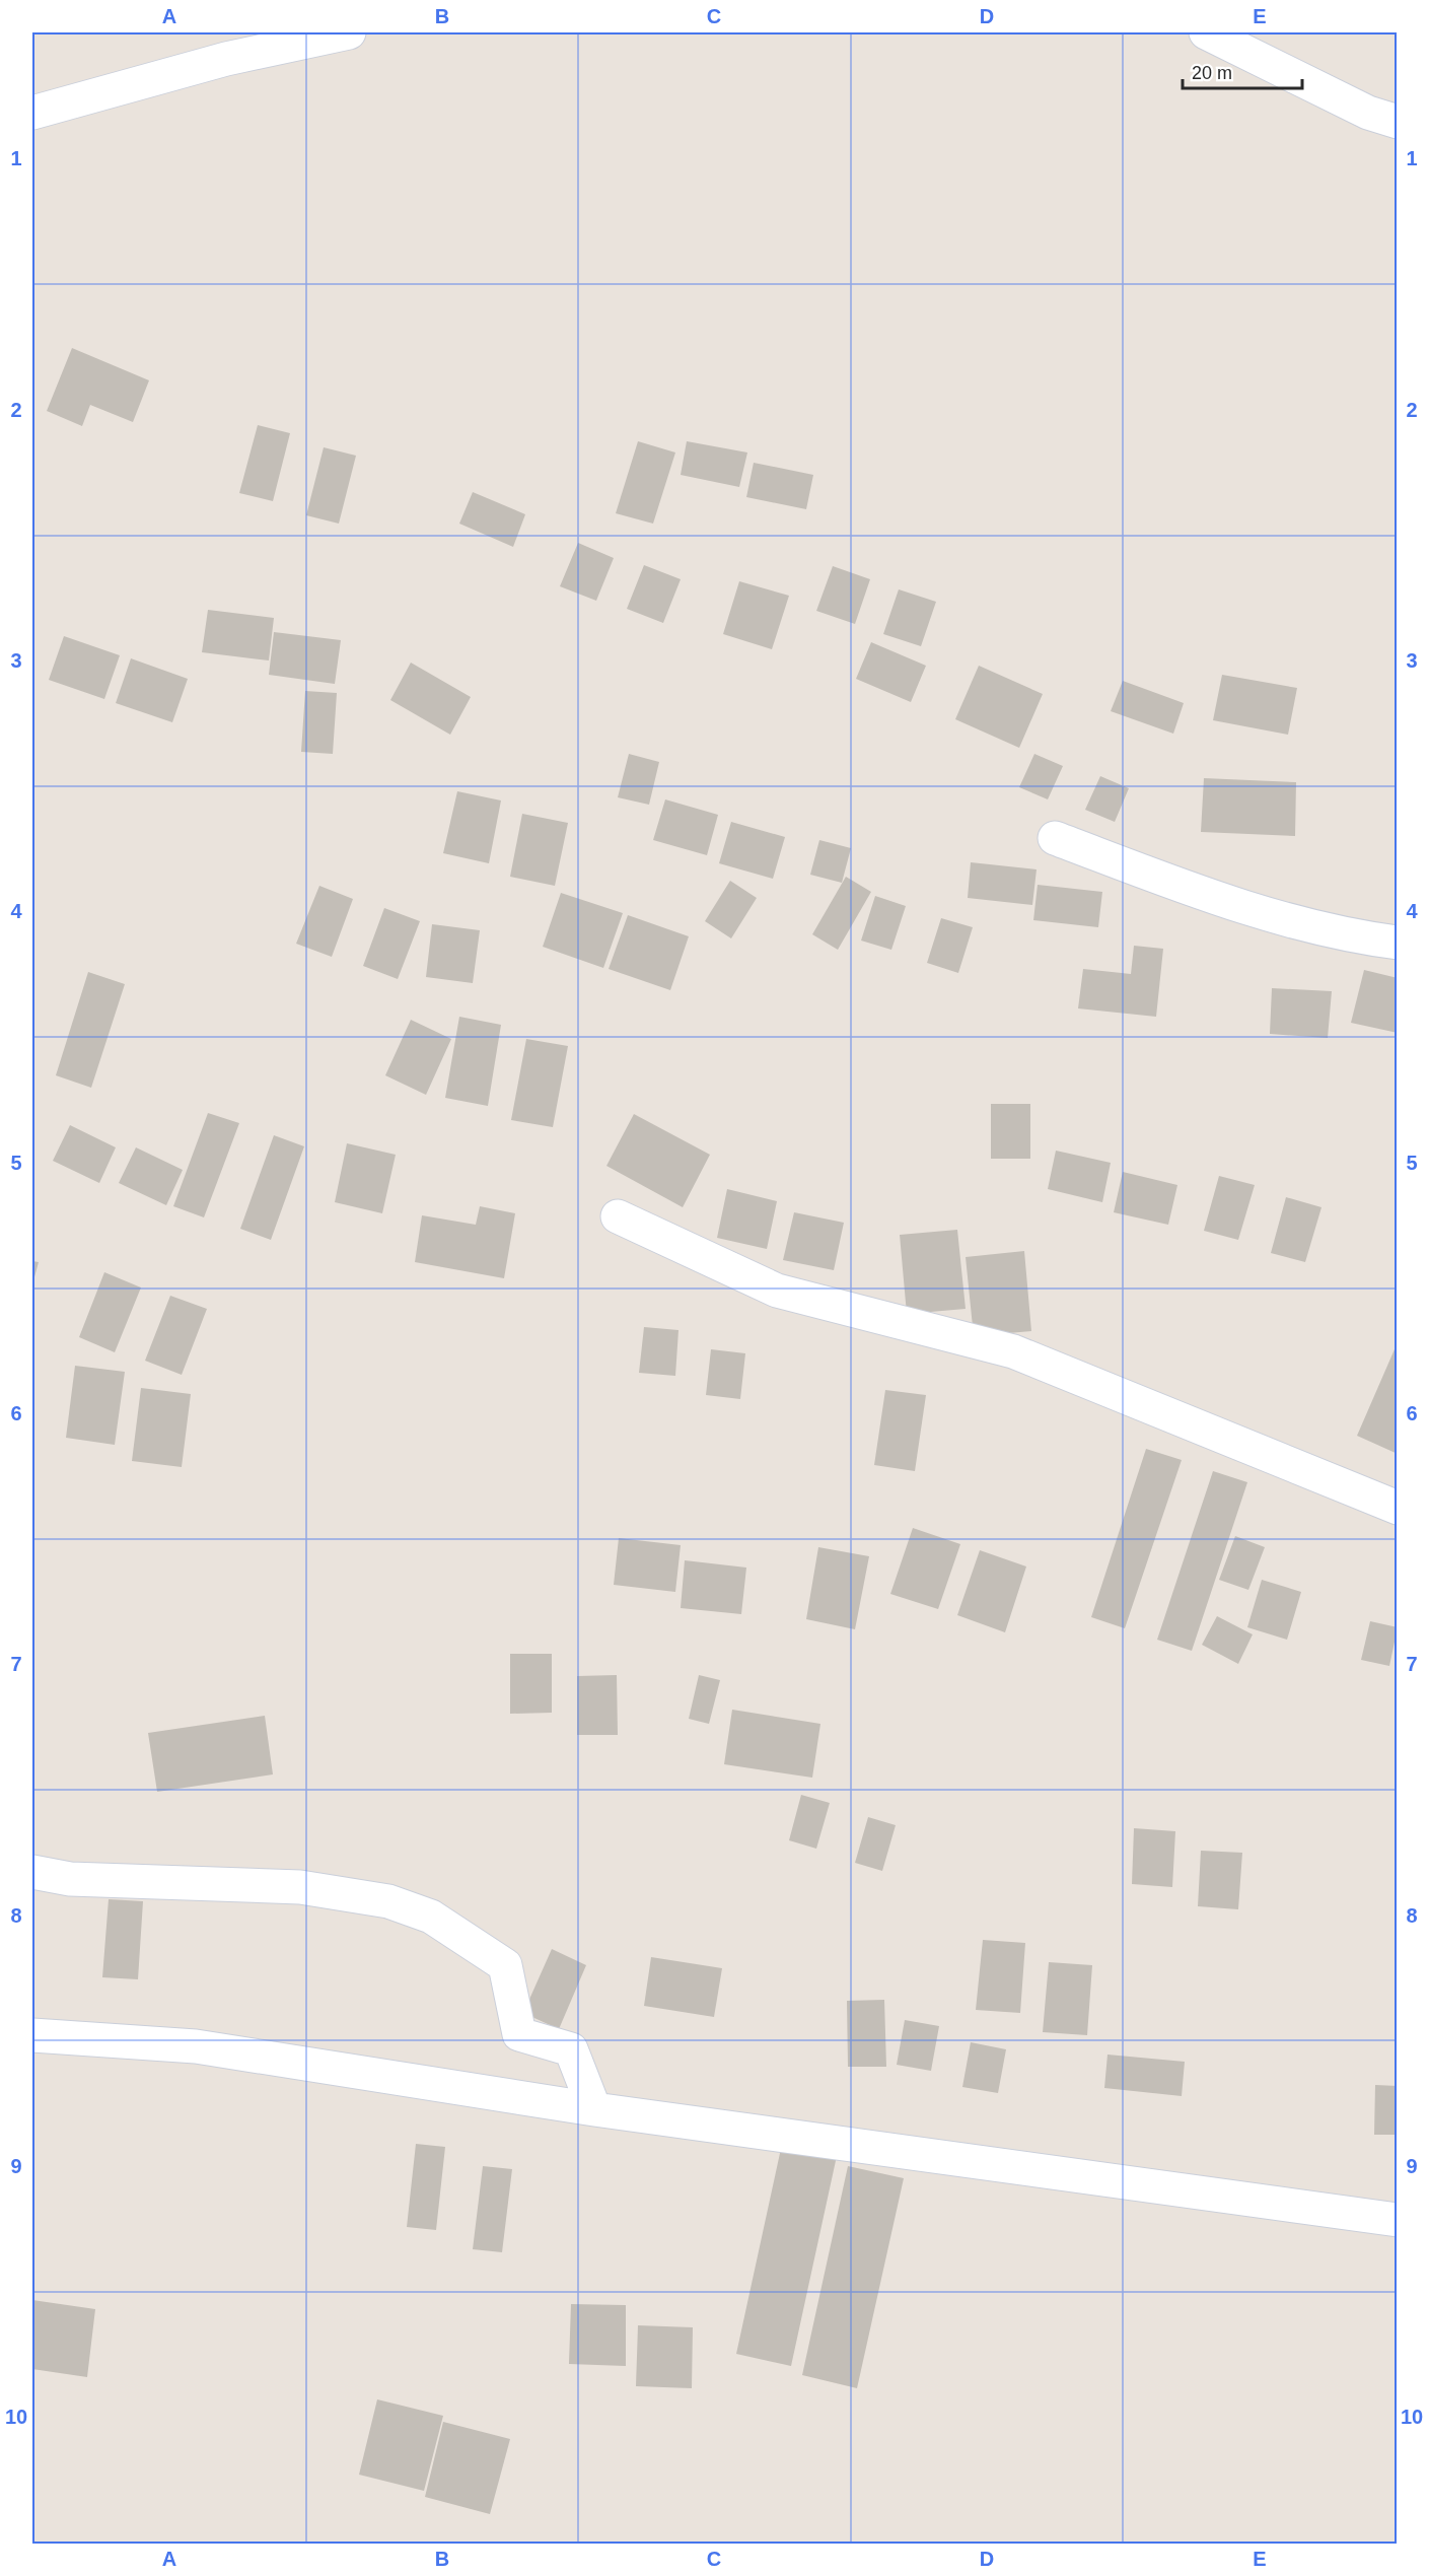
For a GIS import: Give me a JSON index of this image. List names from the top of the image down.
{
  "scale_bar": "20 m",
  "grid": {
    "columns": [
      "A",
      "B",
      "C",
      "D",
      "E"
    ],
    "rows": [
      "1",
      "2",
      "3",
      "4",
      "5",
      "6",
      "7",
      "8",
      "9",
      "10"
    ]
  }
}
